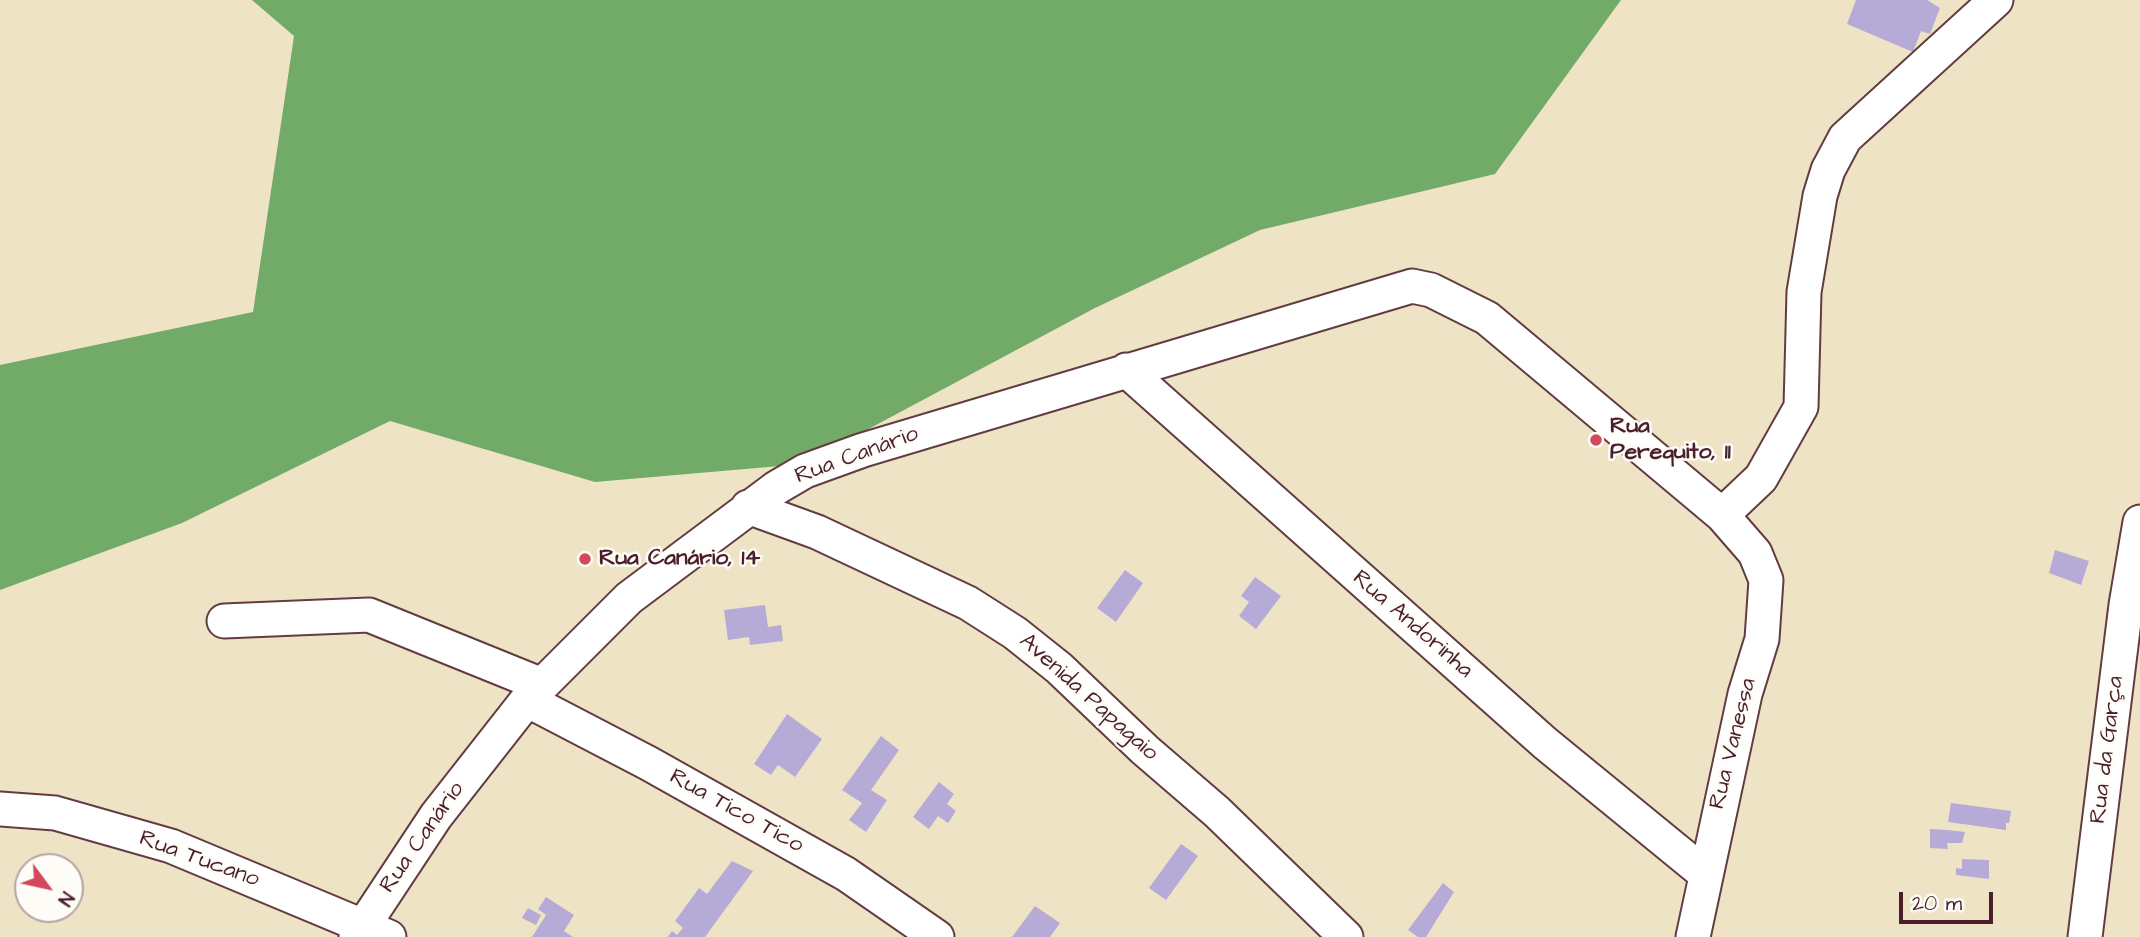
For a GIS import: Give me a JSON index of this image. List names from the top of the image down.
{
  "streets": {
    "street": [
      "Rua Canário",
      "Rua Andorinha",
      "Avenida Papagaio",
      "Rua Vanessa",
      "Rua da Garça",
      "Rua Tico Tico",
      "Rua Tucano"
    ]
  },
  "crossings": [
    ["Rua Canário", "Rua Andorinha"],
    ["Rua Canário", "Avenida Papagaio"],
    ["Rua Canário", "Rua Vanessa"],
    ["Rua Canário", "Rua Tico Tico"],
    ["Rua Canário", "Rua Tucano"],
    ["Rua Andorinha", "Rua Vanessa"]
  ],
  "places": ["Rua Perequito, 11", "Rua Canário, 14"],
  "scale_bar": "20 m",
  "north": "bottom right"
}
